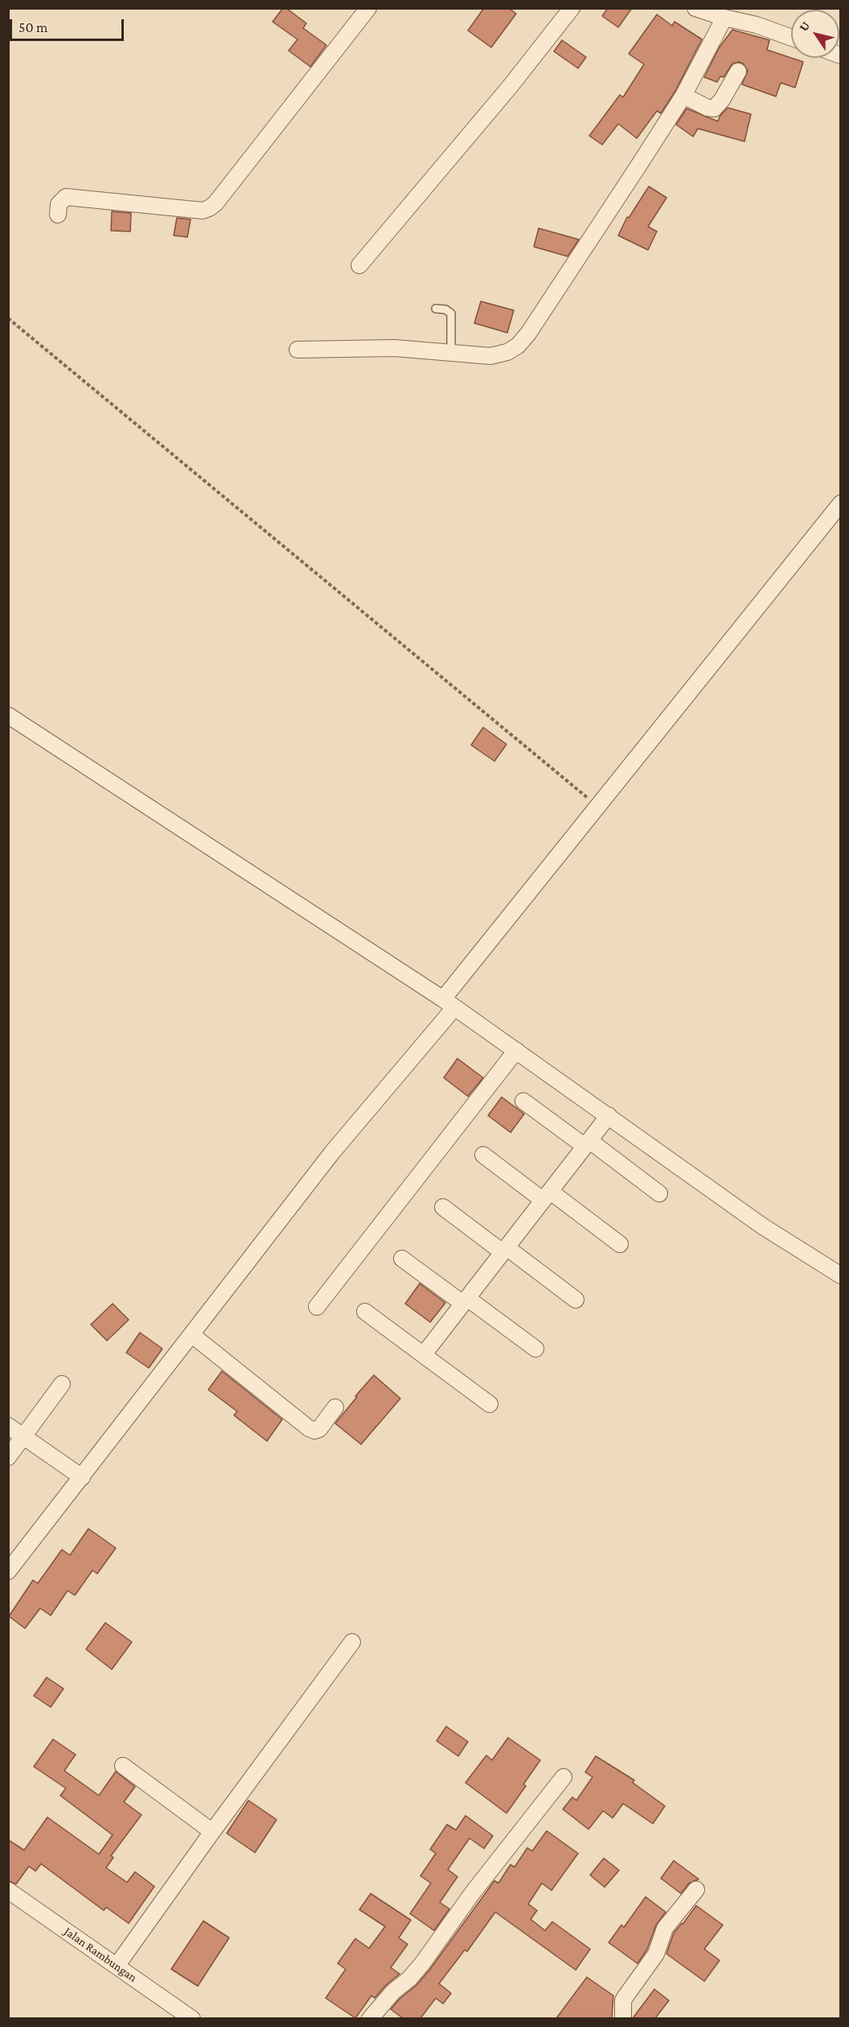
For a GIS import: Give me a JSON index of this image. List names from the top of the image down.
{
  "streets": {
    "street": ["Jalan Rambungan"]
  },
  "scale_bar": "50 m",
  "north": "top left"
}
